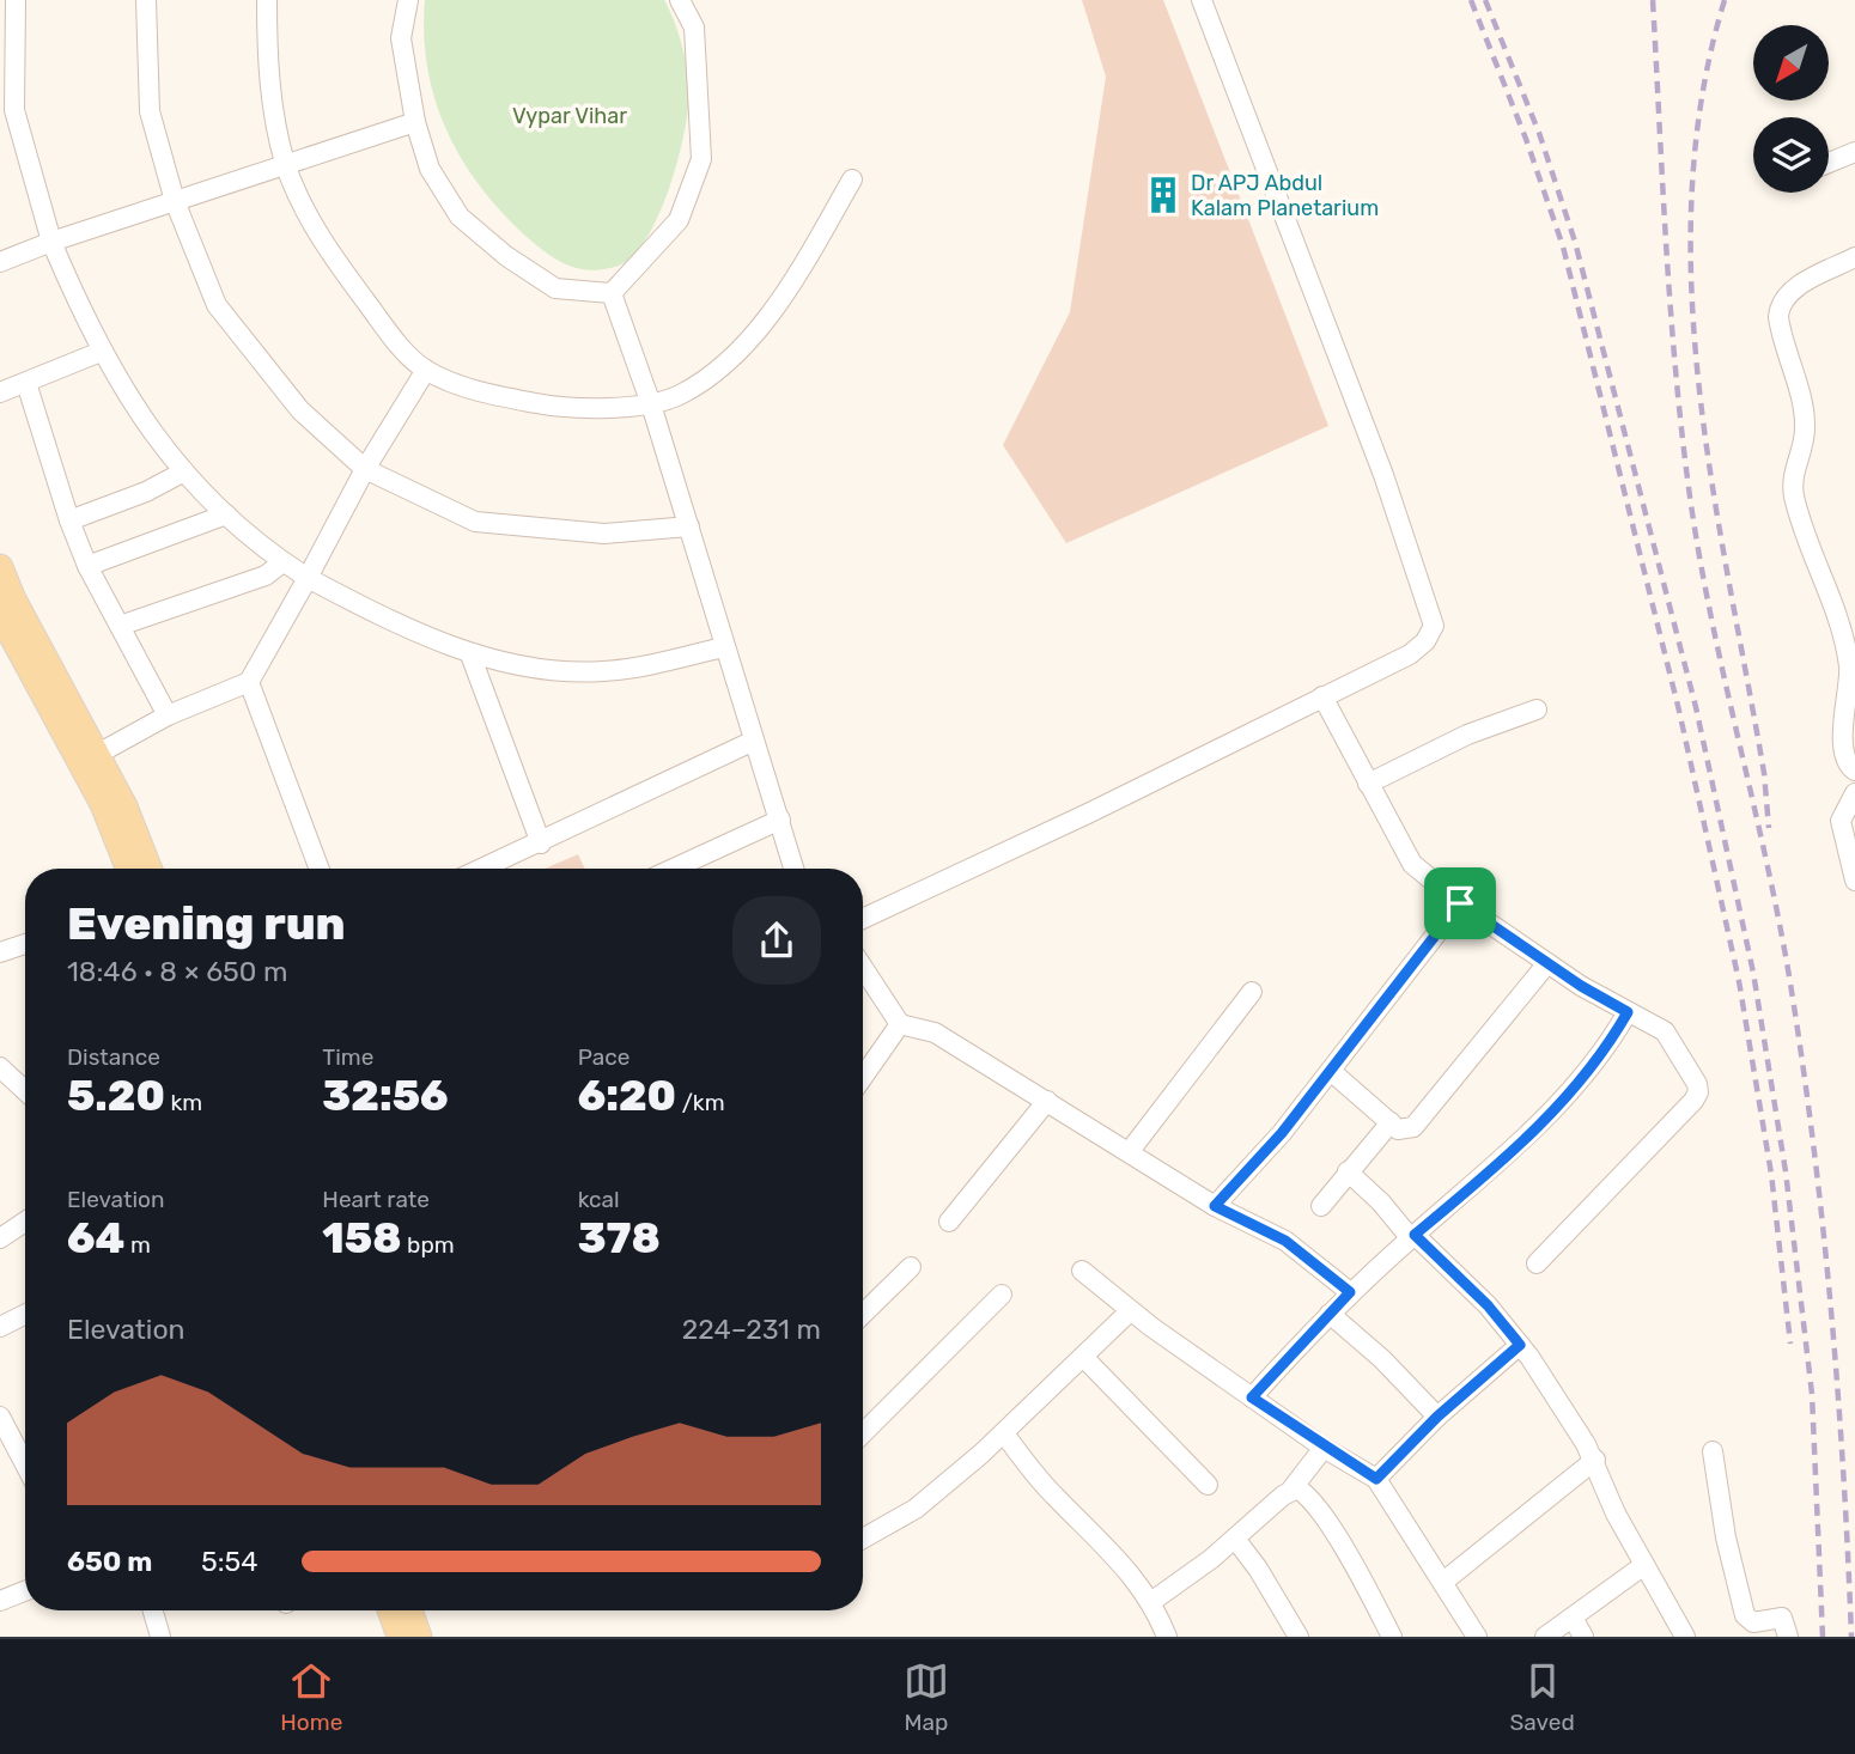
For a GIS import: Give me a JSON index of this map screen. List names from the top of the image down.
{
  "parks": ["Vypar Vihar"],
  "places": {
    "building": ["Dr APJ Abdul Kalam Planetarium"]
  },
  "north": "bottom left",
  "page": {
    "heading": ["Evening run", "18:46 · 8 × 650 m"],
    "stats": [
      ["Distance", "5.20 km"],
      ["Time", "32:56"],
      ["Pace", "6:20 /km"],
      ["Elevation", "64 m"],
      ["Heart rate", "158 bpm"],
      ["kcal", "378"]
    ],
    "chart": ["Elevation", "224–231 m"],
    "list": [
      {
        "name": "650 m",
        "note": "5:54"
      }
    ],
    "tabs": ["Home", "Map", "Saved"]
  }
}
